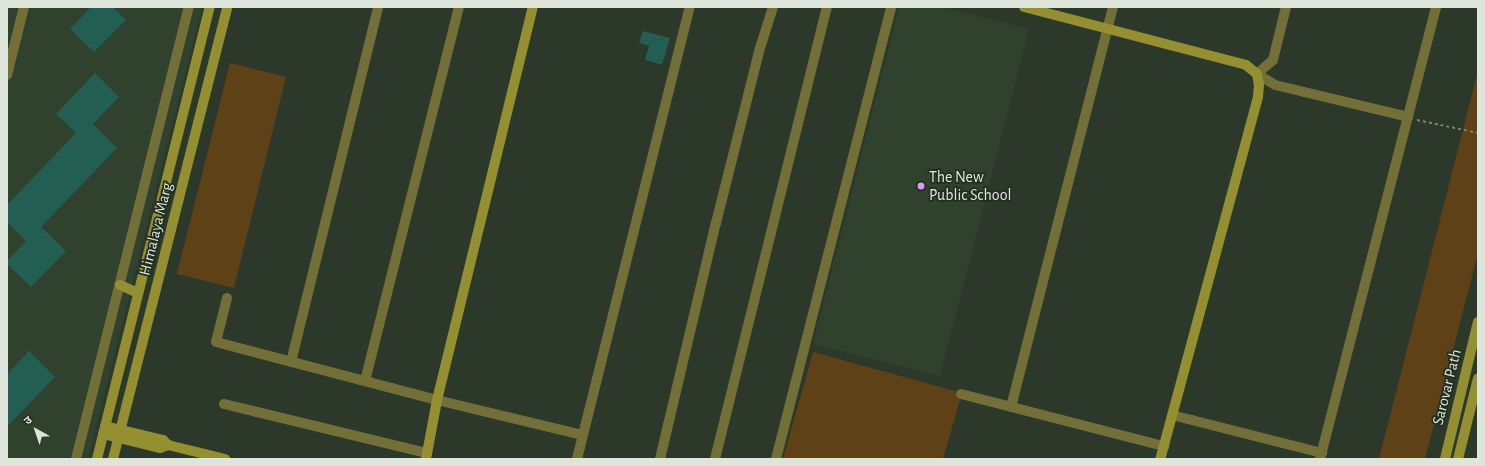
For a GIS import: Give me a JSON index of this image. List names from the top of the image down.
{
  "streets": {
    "street": ["Himalaya Marg", "Sarovar Path"]
  },
  "places": ["The New Public School"],
  "north": "top left"
}
